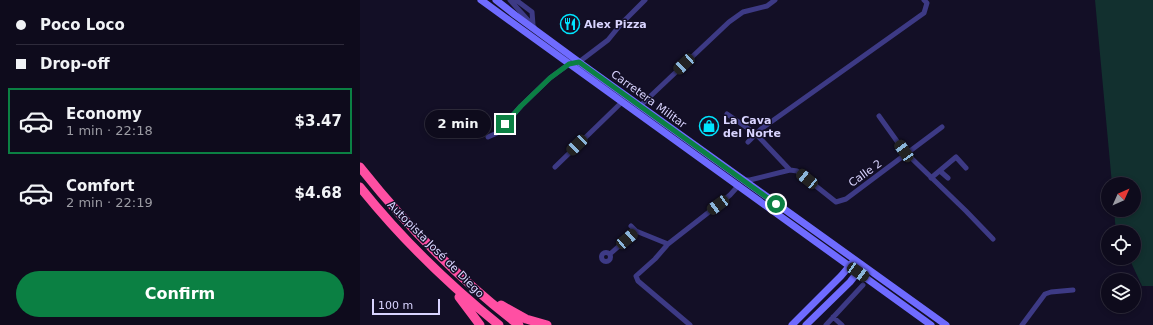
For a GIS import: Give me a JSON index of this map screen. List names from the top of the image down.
{
  "streets": {
    "highway": ["Autopista José de Diego"],
    "main road": ["Carretera Militar"],
    "street": ["Calle 2"]
  },
  "places": {
    "restaurant": ["Alex Pizza"],
    "shop": ["La Cava del Norte"]
  },
  "scale_bar": "100 m",
  "north": "top right",
  "page": {
    "banner": ["Poco Loco", "Drop-off"],
    "list": [
      {
        "name": "Economy",
        "note": "1 min · 22:18",
        "value": "$3.47"
      },
      {
        "name": "Comfort",
        "note": "2 min · 22:19",
        "value": "$4.68"
      }
    ],
    "bubble": "2 min",
    "buttons": "Confirm",
    "scale": "100 m"
  }
}
